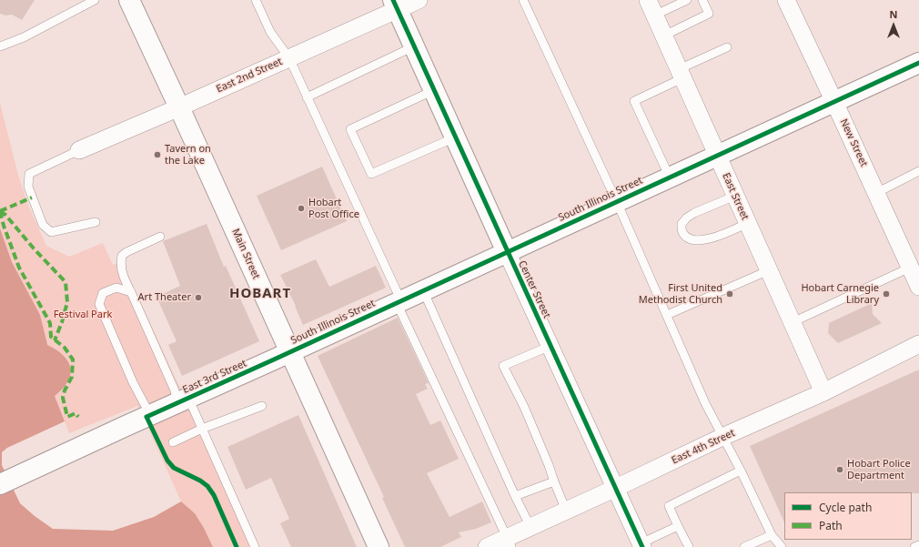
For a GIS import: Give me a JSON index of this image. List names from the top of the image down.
{
  "streets": {
    "street": [
      "East 2nd Street",
      "New Street",
      "East Street",
      "South Illinois Street",
      "Main Street",
      "Center Street",
      "East 3rd Street",
      "East 4th Street"
    ]
  },
  "crossings": [
    ["East 2nd Street", "Main Street"],
    ["East 2nd Street", "Center Street"],
    ["New Street", "South Illinois Street"],
    ["East Street", "South Illinois Street"],
    ["East Street", "East 4th Street"],
    ["South Illinois Street", "Main Street"],
    ["South Illinois Street", "Center Street"],
    ["South Illinois Street", "East 3rd Street"],
    ["Main Street", "East 3rd Street"],
    ["Center Street", "East 4th Street"]
  ],
  "districts": ["HOBART"],
  "parks": ["Festival Park"],
  "places": [
    "Tavern on the Lake",
    "Hobart Post Office",
    "First United Methodist Church",
    "Hobart Carnegie Library",
    "Art Theater",
    "Hobart Police Department"
  ],
  "legend": ["Cycle path", "Path"],
  "north": "top"
}
